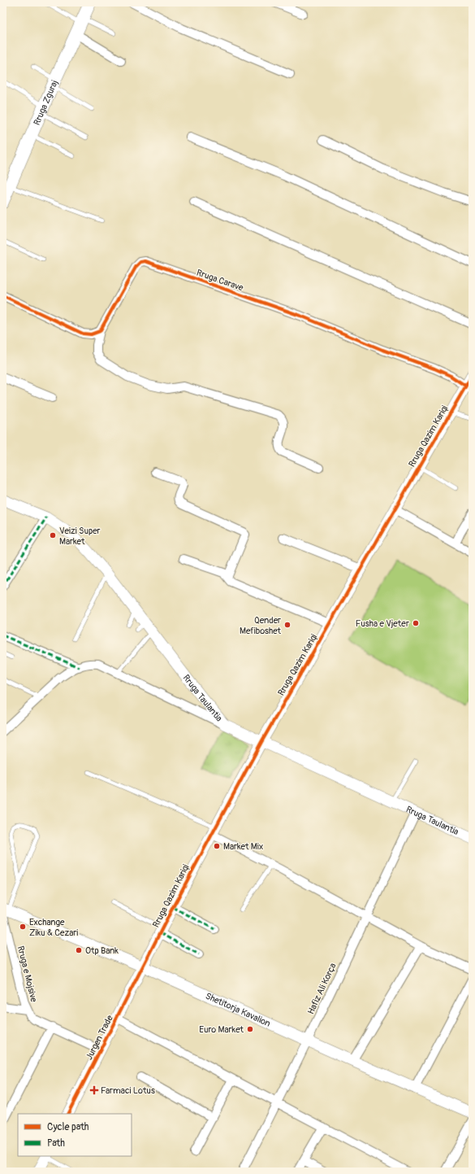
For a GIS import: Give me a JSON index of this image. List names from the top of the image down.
{
  "streets": {
    "main road": ["Rruga Zguraj"],
    "street": [
      "Rruga Carave",
      "Rruga Qazim Kariqi",
      "Rruga Taulantia",
      "Rruga e Mojsive",
      "Hafiz Ali Korça",
      "Shetitorja Kavalion",
      "Jurgen Trade"
    ]
  },
  "crossings": [
    ["Rruga Carave", "Rruga Qazim Kariqi"],
    ["Rruga Qazim Kariqi", "Rruga Taulantia"],
    ["Rruga Qazim Kariqi", "Shetitorja Kavalion"],
    ["Rruga Qazim Kariqi", "Jurgen Trade"],
    ["Rruga Taulantia", "Hafiz Ali Korça"],
    ["Rruga e Mojsive", "Shetitorja Kavalion"],
    ["Rruga e Mojsive", "Jurgen Trade"],
    ["Hafiz Ali Korça", "Shetitorja Kavalion"],
    ["Shetitorja Kavalion", "Jurgen Trade"]
  ],
  "places": {
    "other": [
      "Veizi Super Market",
      "Fusha e Vjetër",
      "Qender Mefiboshet",
      "Market Mix",
      "Exchange Ziku & Cezari",
      "Otp Bank",
      "Euro Market"
    ],
    "health": ["Farmaci Lotus"]
  },
  "legend": ["Cycle path", "Path"]
}
